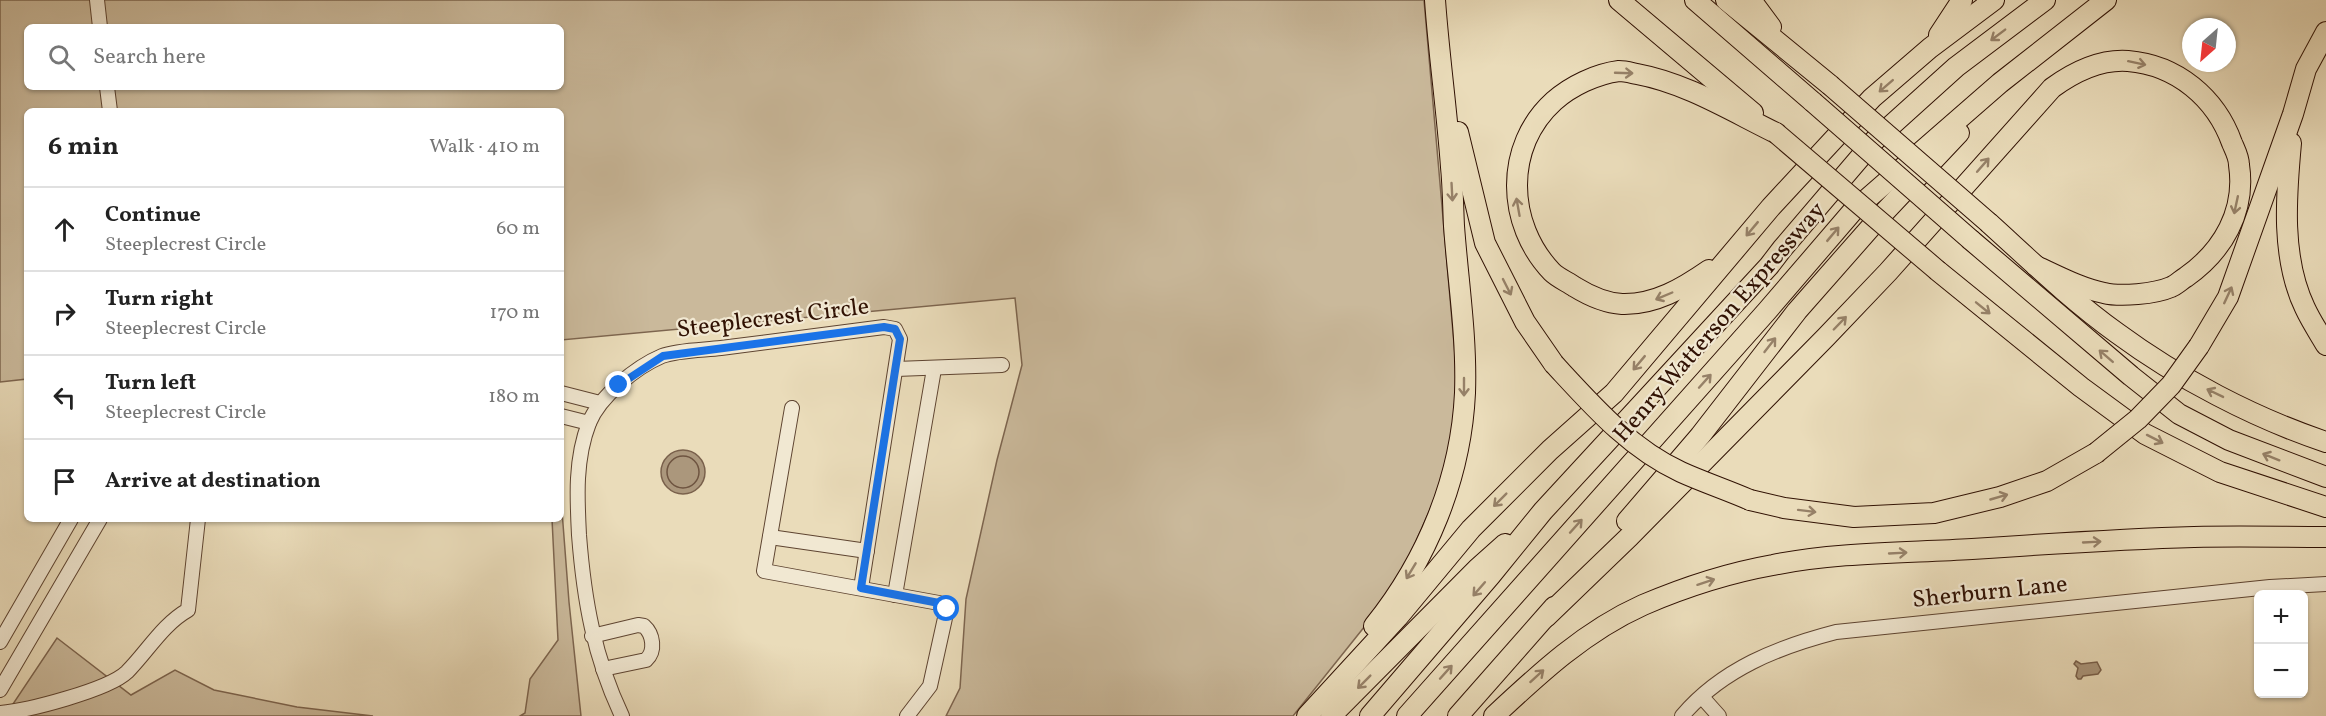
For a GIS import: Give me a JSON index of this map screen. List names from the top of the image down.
{
  "streets": {
    "highway": ["Henry Watterson Expressway"],
    "street": ["Steeplecrest Circle", "Sherburn Lane"]
  },
  "north": "bottom left",
  "page": {
    "search": "Search here",
    "heading": ["6 min", "Walk · 410 m"],
    "list": [
      ["Continue", "Steeplecrest Circle", "60 m"],
      ["Turn right", "Steeplecrest Circle", "170 m"],
      ["Turn left", "Steeplecrest Circle", "180 m"],
      "Arrive at destination"
    ],
    "map_buttons": ["+", "−"]
  }
}
